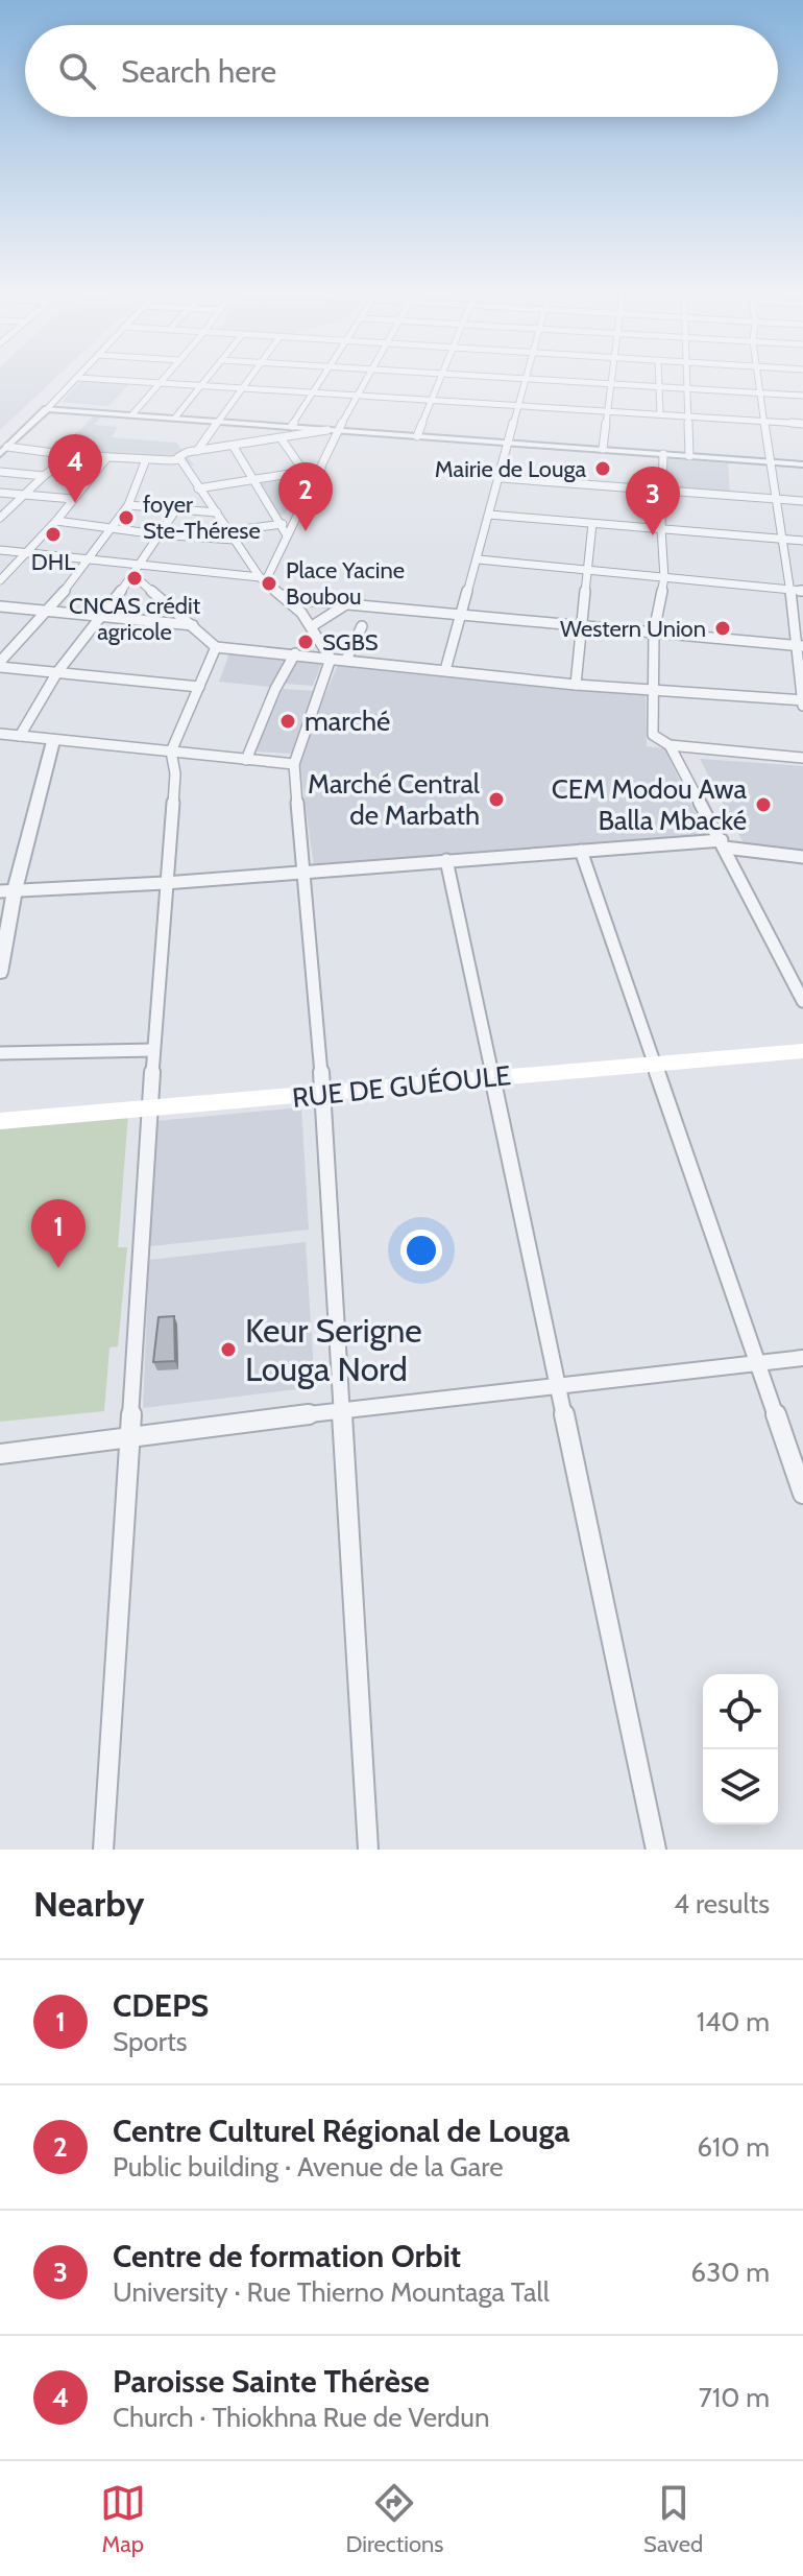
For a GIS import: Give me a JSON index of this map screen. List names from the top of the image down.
{
  "streets": {
    "main road": ["RUE DE GUÉOULE"]
  },
  "places": [
    "Mairie de Louga",
    "foyer Ste-Thérese",
    "DHL",
    "CNCAS crédit agricole",
    "Place Yacine Boubou",
    "Western Union",
    "SGBS",
    "marché",
    "Marché Central de Marbath",
    "CEM Modou Awa Balla Mbacké",
    "Keur Serigne Louga Nord"
  ],
  "page": {
    "search": "Search here",
    "pins": [
      "4",
      "2",
      "3",
      "1"
    ],
    "heading": ["Nearby", "4 results"],
    "list": [
      {
        "mark": "1",
        "name": "CDEPS",
        "note": "Sports",
        "value": "140 m"
      },
      {
        "mark": "2",
        "name": "Centre Culturel Régional de Louga",
        "note": "Public building · Avenue de la Gare",
        "value": "610 m"
      },
      {
        "mark": "3",
        "name": "Centre de formation Orbit",
        "note": "University · Rue Thierno Mountaga Tall",
        "value": "630 m"
      },
      {
        "mark": "4",
        "name": "Paroisse Sainte Thérèse",
        "note": "Church · Thiokhna Rue de Verdun",
        "value": "710 m"
      }
    ],
    "nav": ["Map", "Directions", "Saved"]
  }
}
